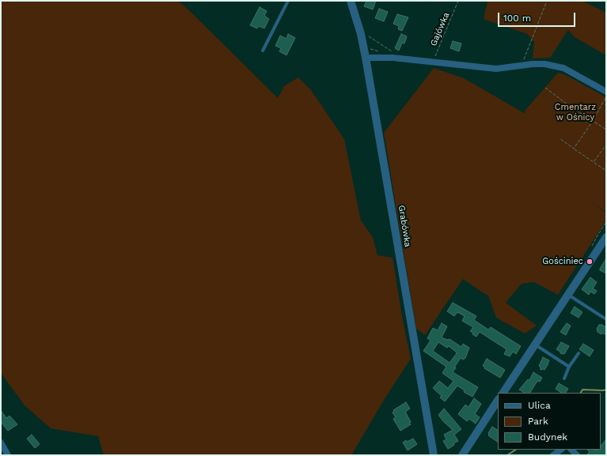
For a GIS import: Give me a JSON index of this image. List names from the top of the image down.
{
  "streets": {
    "street": ["Grabówka"],
    "path": ["Gajówka"]
  },
  "parks": ["Cmentarz w Ośnicy"],
  "places": ["Gościniec"],
  "legend": ["Ulica", "Park", "Budynek"],
  "scale_bar": "100 m"
}
